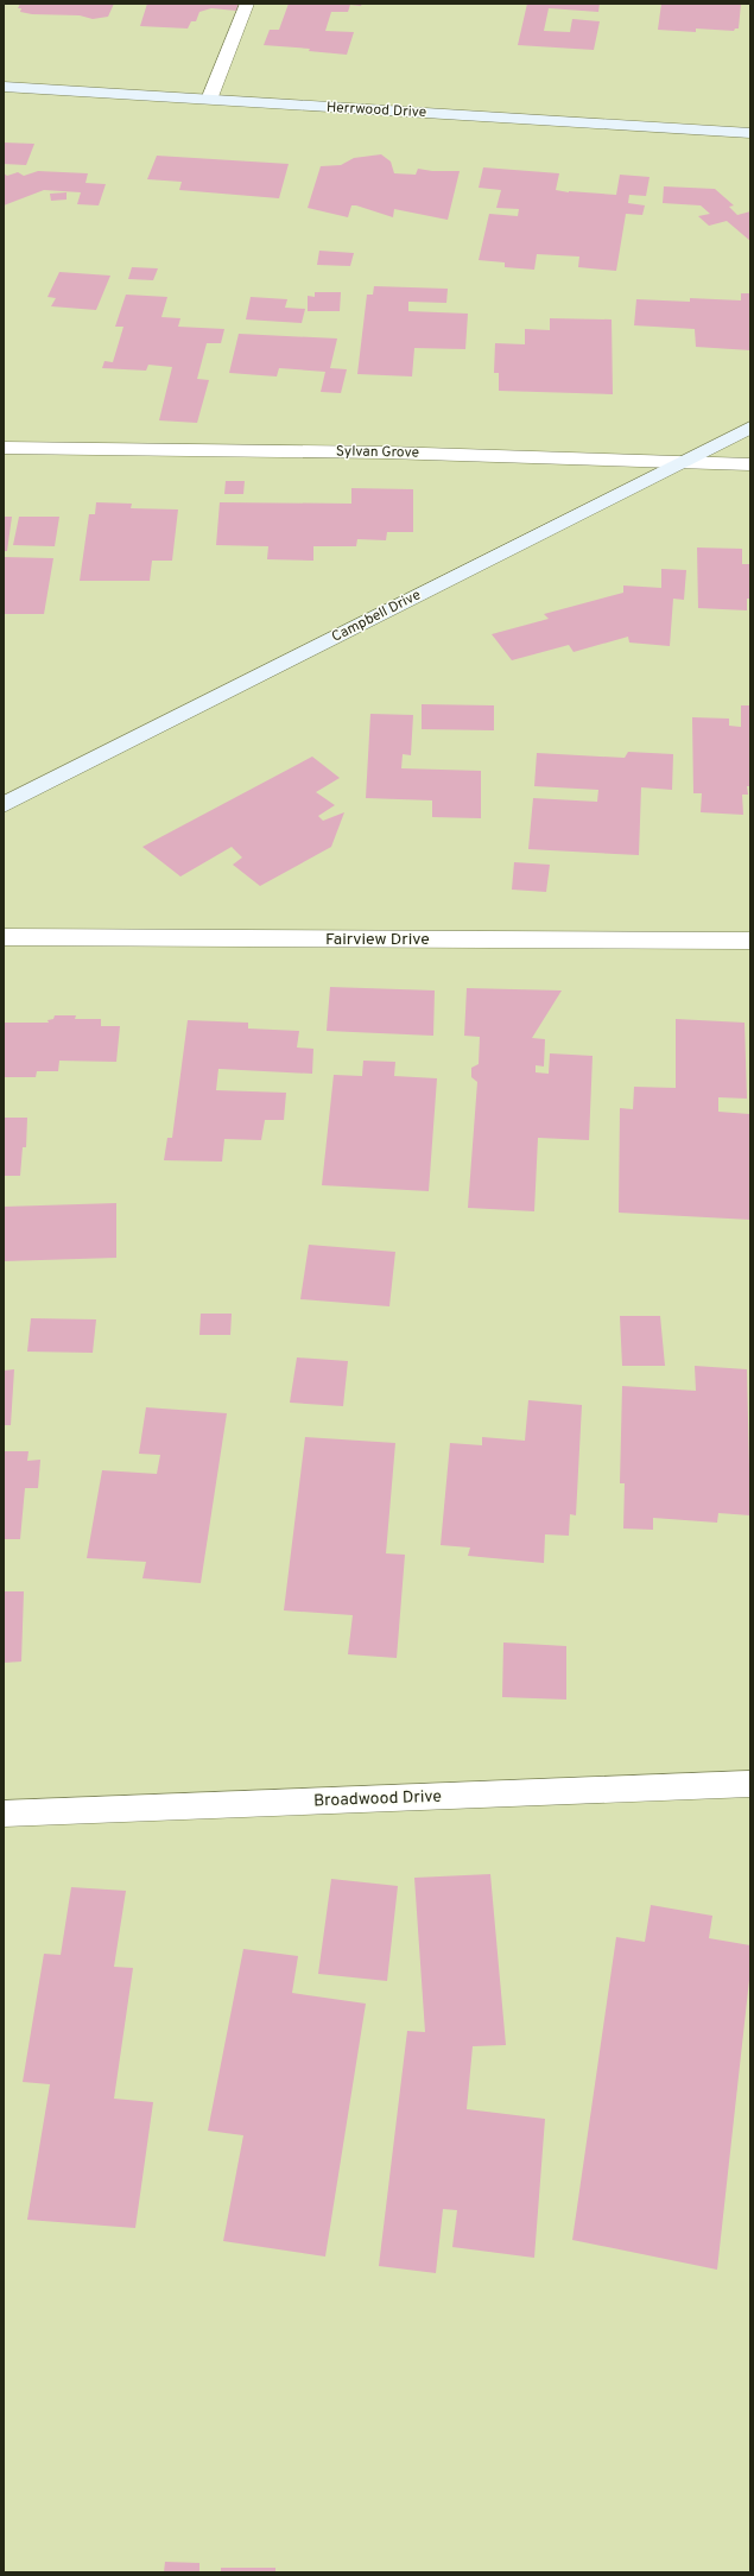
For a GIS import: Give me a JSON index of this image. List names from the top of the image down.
{
  "streets": {
    "street": [
      "Herrwood Drive",
      "Sylvan Grove",
      "Campbell Drive",
      "Fairview Drive",
      "Broadwood Drive"
    ]
  },
  "crossings": [
    ["Sylvan Grove", "Campbell Drive"]
  ]
}
